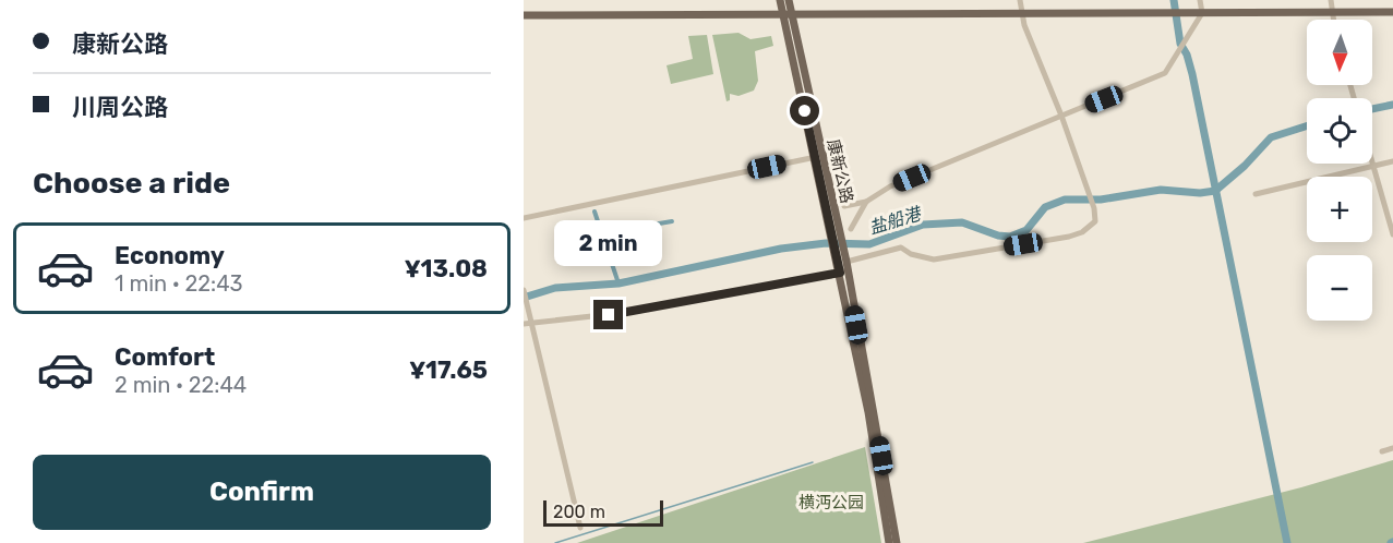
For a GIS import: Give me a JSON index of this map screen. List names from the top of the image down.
{
  "streets": {
    "main road": ["康新公路"]
  },
  "water": ["盐船港"],
  "parks": ["横沔公园"],
  "scale_bar": "200 m",
  "north": "bottom",
  "page": {
    "banner": ["康新公路", "川周公路"],
    "map_buttons": ["+", "−"],
    "heading": "Choose a ride",
    "bubble": "2 min",
    "list": [
      {
        "name": "Economy",
        "note": "1 min · 22:43",
        "value": "¥13.08"
      },
      {
        "name": "Comfort",
        "note": "2 min · 22:44",
        "value": "¥17.65"
      }
    ],
    "buttons": "Confirm",
    "scale": "200 m"
  }
}
